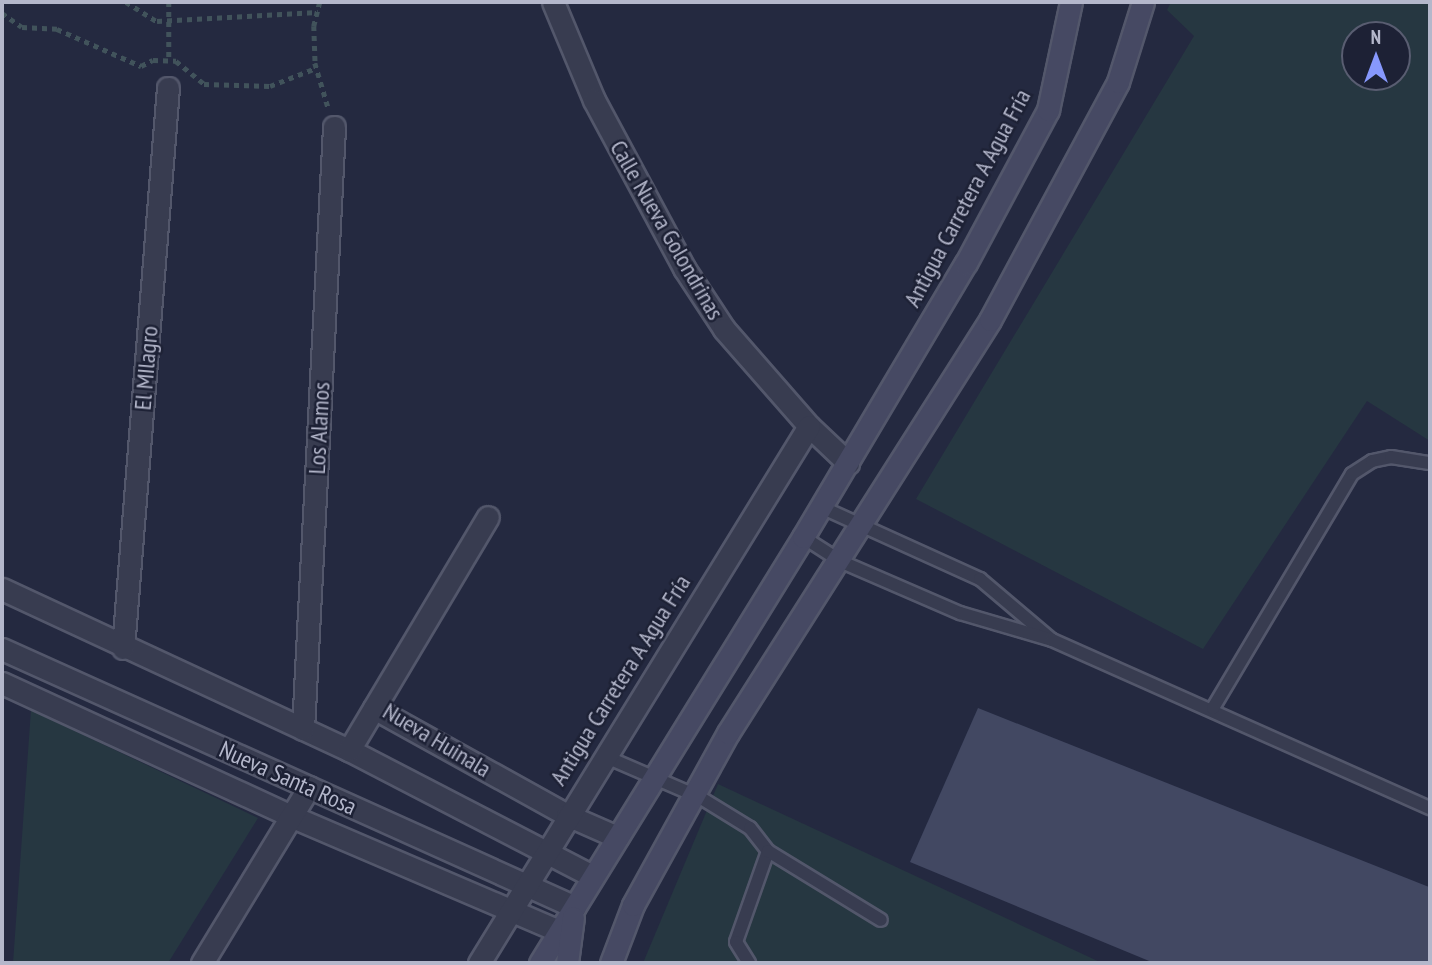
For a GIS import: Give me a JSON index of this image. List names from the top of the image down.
{
  "streets": {
    "street": [
      "Antigua Carretera A Agua Fría",
      "Calle Nueva Golondrinas",
      "El MIlagro",
      "Los Alamos",
      "Nueva Huinala",
      "Nueva Santa Rosa"
    ]
  },
  "crossings": [
    ["Antigua Carretera A Agua Fría", "Calle Nueva Golondrinas"],
    ["Antigua Carretera A Agua Fría", "Nueva Huinala"],
    ["Antigua Carretera A Agua Fría", "Nueva Santa Rosa"]
  ],
  "north": "top"
}
